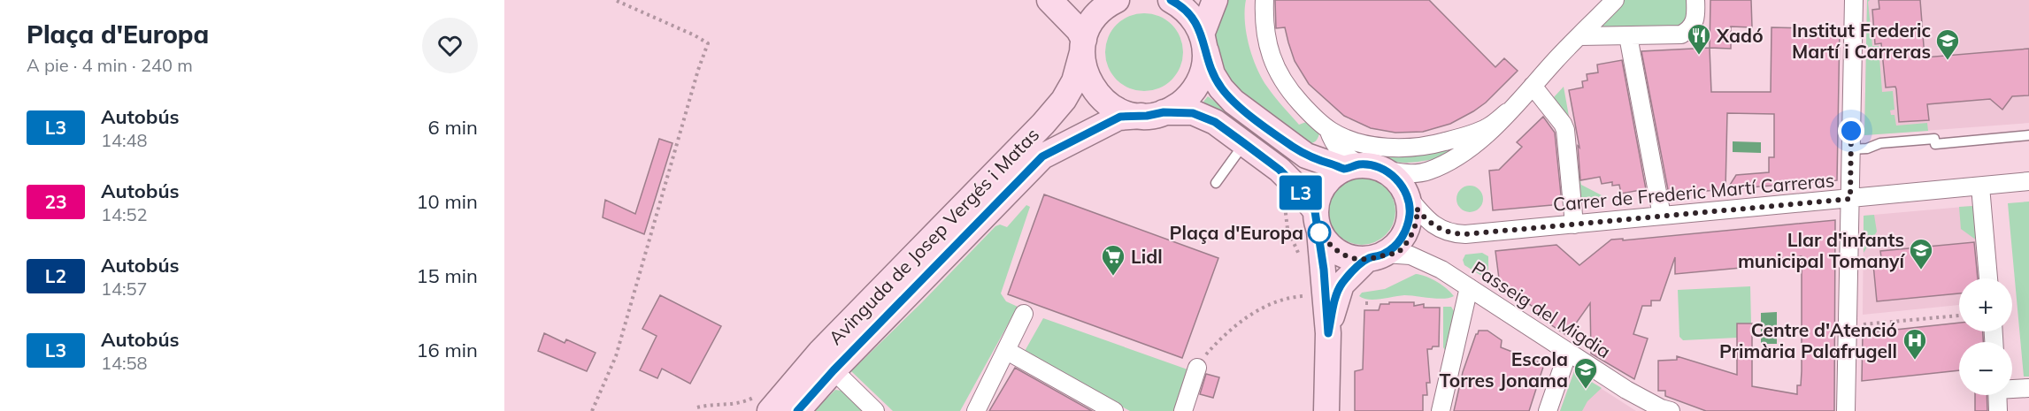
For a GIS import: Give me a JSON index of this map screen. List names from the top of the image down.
{
  "streets": {
    "street": ["Carrer de Frederic Martí Carreras", "Avinguda de Josep Vergés i Matas", "Passeig del Migdia"]
  },
  "crossings": [
    ["Carrer de Frederic Martí Carreras", "Passeig del Migdia"]
  ],
  "places": {
    "restaurant": ["Xadó"],
    "school or university": ["Institut Frederic Martí i Carreras", "Llar d'infants municipal Tomanyí", "Escola Torres Jonama"],
    "other": ["Plaça d'Europa"],
    "supermarket": ["Lidl"],
    "hospital": ["Centre d'Atenció Primària Palafrugell"]
  },
  "lines": ["bus line L3"],
  "page": {
    "heading": ["Plaça d'Europa", "A pie · 4 min · 240 m"],
    "on_map": "L3",
    "list": [
      {
        "mark": "L3",
        "name": "Autobús",
        "note": "14:48",
        "value": "6 min"
      },
      {
        "mark": "23",
        "name": "Autobús",
        "note": "14:52",
        "value": "10 min"
      },
      {
        "mark": "L2",
        "name": "Autobús",
        "note": "14:57",
        "value": "15 min"
      },
      {
        "mark": "L3",
        "name": "Autobús",
        "note": "14:58",
        "value": "16 min"
      }
    ],
    "map_buttons": ["+", "−"]
  }
}
